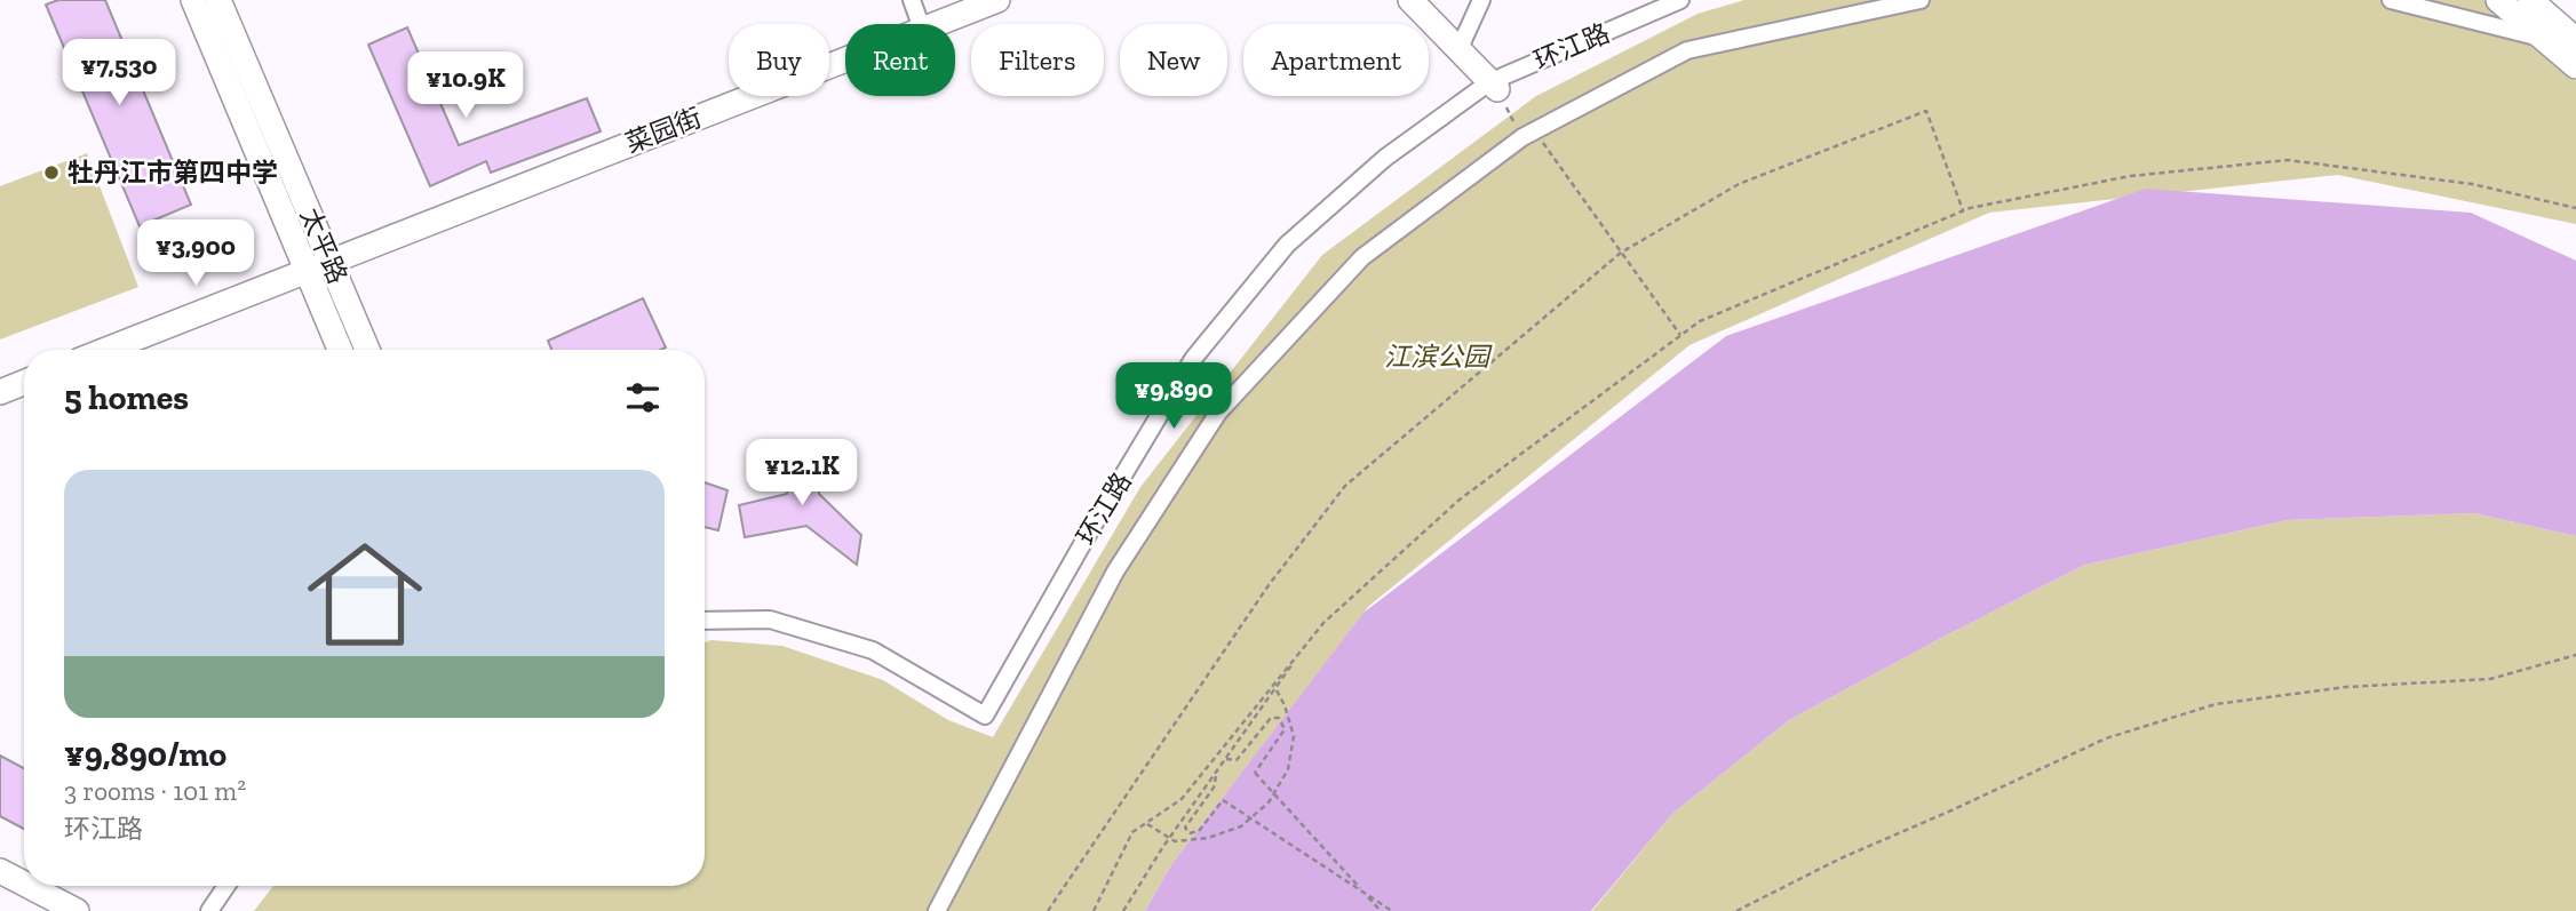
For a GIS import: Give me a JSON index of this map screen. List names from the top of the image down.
{
  "streets": {
    "street": ["环江路", "菜园街", "太平路"]
  },
  "crossings": [
    ["菜园街", "太平路"]
  ],
  "parks": ["江滨公园"],
  "places": ["牡丹江市第四中学"],
  "page": {
    "chip": [
      "Buy",
      "Rent",
      "Filters",
      "New",
      "Apartment"
    ],
    "price": [
      "¥7,530",
      "¥10.9K",
      "¥3,900",
      "¥9,890",
      "¥12.1K"
    ],
    "heading": "5 homes",
    "list": [
      {
        "name": "¥9,890/mo",
        "note": "3 rooms · 101 m² · 环江路"
      }
    ]
  }
}
